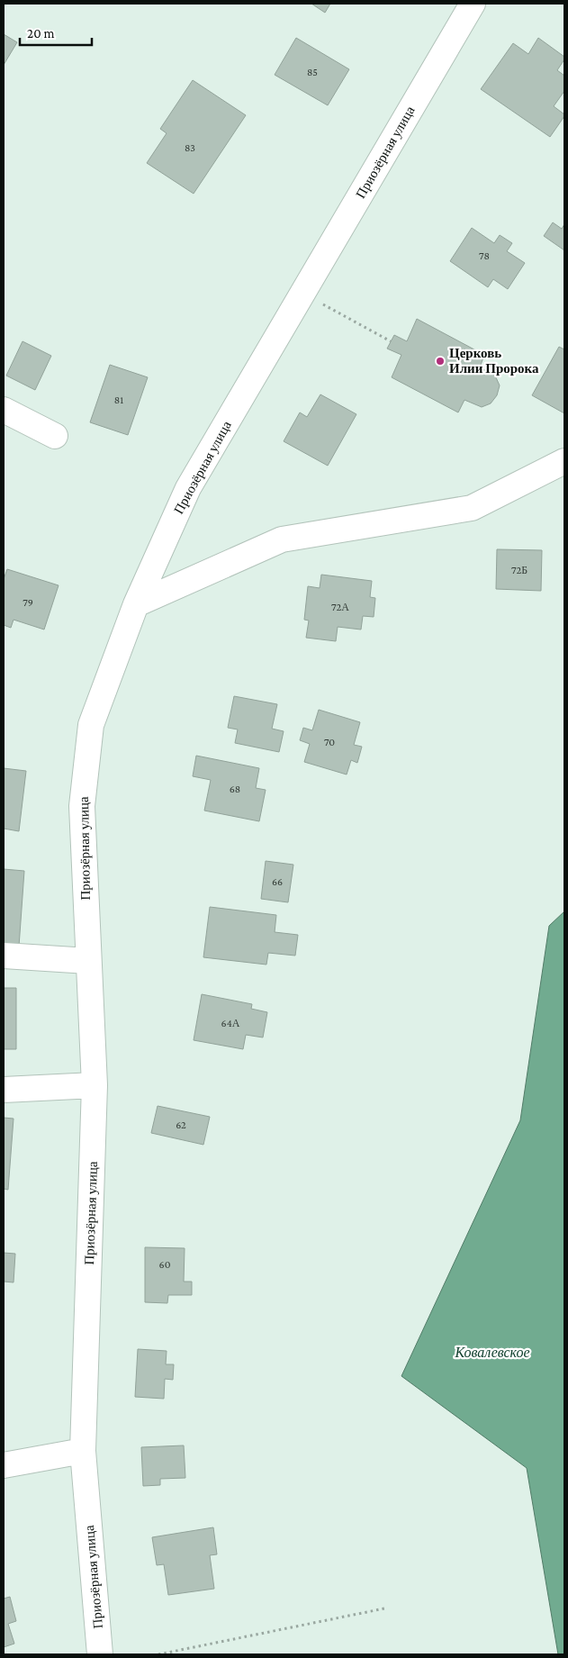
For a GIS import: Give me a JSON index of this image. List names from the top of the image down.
{
  "streets": {
    "street": ["Приозёрная улица"]
  },
  "water": ["Ковалевское"],
  "places": ["Церковь Илии Пророка"],
  "house_numbers": [
    "85",
    "83",
    "78",
    "81",
    "72Б",
    "79",
    "72А",
    "70",
    "68",
    "66",
    "64А",
    "62",
    "60"
  ],
  "scale_bar": "20 m"
}
